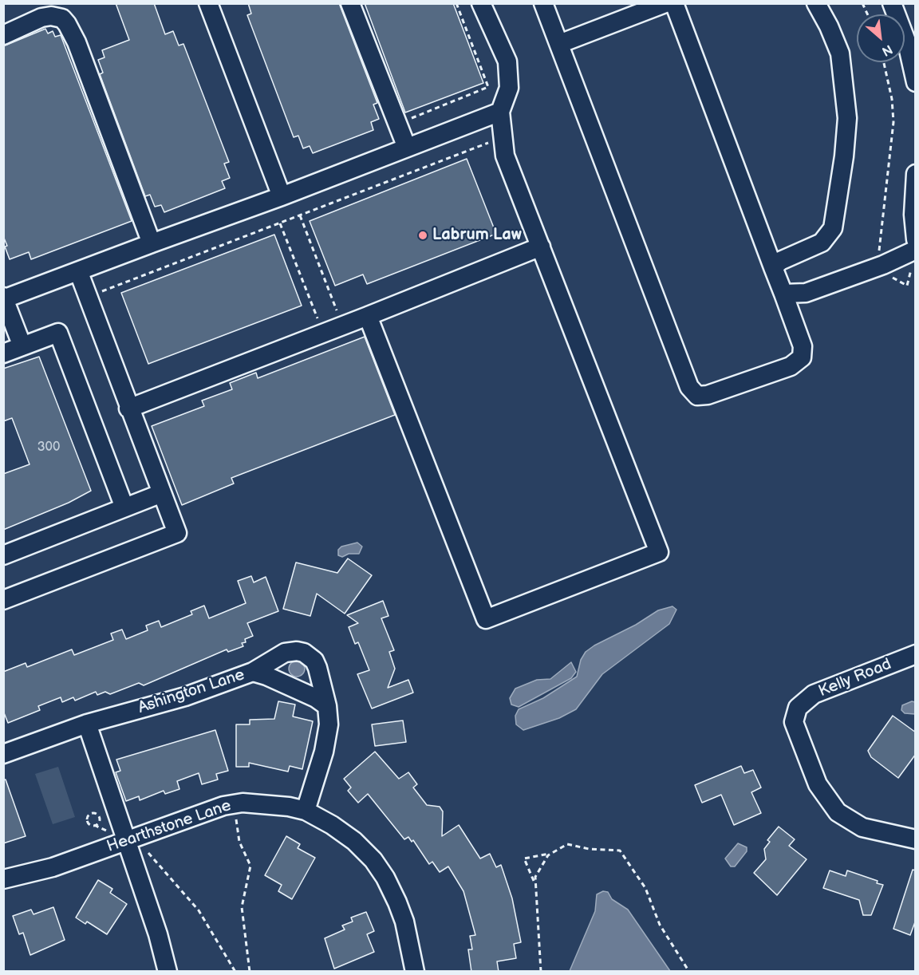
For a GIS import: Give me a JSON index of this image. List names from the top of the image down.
{
  "streets": {
    "street": ["Kelly Road", "Ashington Lane", "Hearthstone Lane"]
  },
  "places": ["Labrum Law"],
  "house_numbers": ["300"],
  "north": "bottom right"
}
